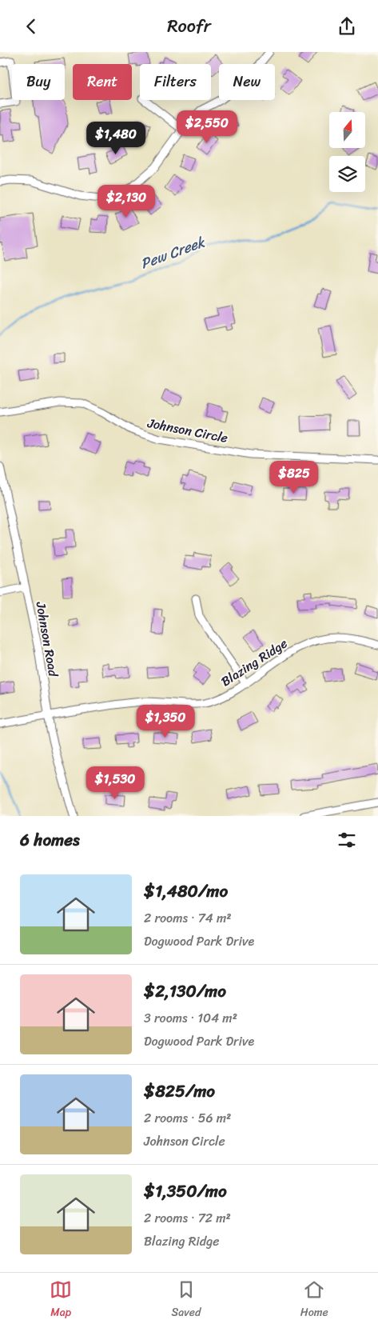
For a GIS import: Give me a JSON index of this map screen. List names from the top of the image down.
{
  "streets": {
    "street": ["Johnson Circle", "Johnson Road", "Blazing Ridge"]
  },
  "crossings": [
    ["Johnson Road", "Blazing Ridge"]
  ],
  "water": ["Pew Creek"],
  "north": "top",
  "page": {
    "header": "Roofr",
    "chip": [
      "Buy",
      "Rent",
      "Filters",
      "New"
    ],
    "price": [
      "$2,550",
      "$1,480",
      "$2,130",
      "$825",
      "$1,350",
      "$1,530"
    ],
    "heading": "6 homes",
    "list": [
      {
        "name": "$1,480/mo",
        "note": "2 rooms · 74 m² · Dogwood Park Drive"
      },
      {
        "name": "$2,130/mo",
        "note": "3 rooms · 104 m² · Dogwood Park Drive"
      },
      {
        "name": "$825/mo",
        "note": "2 rooms · 56 m² · Johnson Circle"
      },
      {
        "name": "$1,350/mo",
        "note": "2 rooms · 72 m² · Blazing Ridge"
      }
    ],
    "tabs": ["Map", "Saved", "Home"]
  }
}
